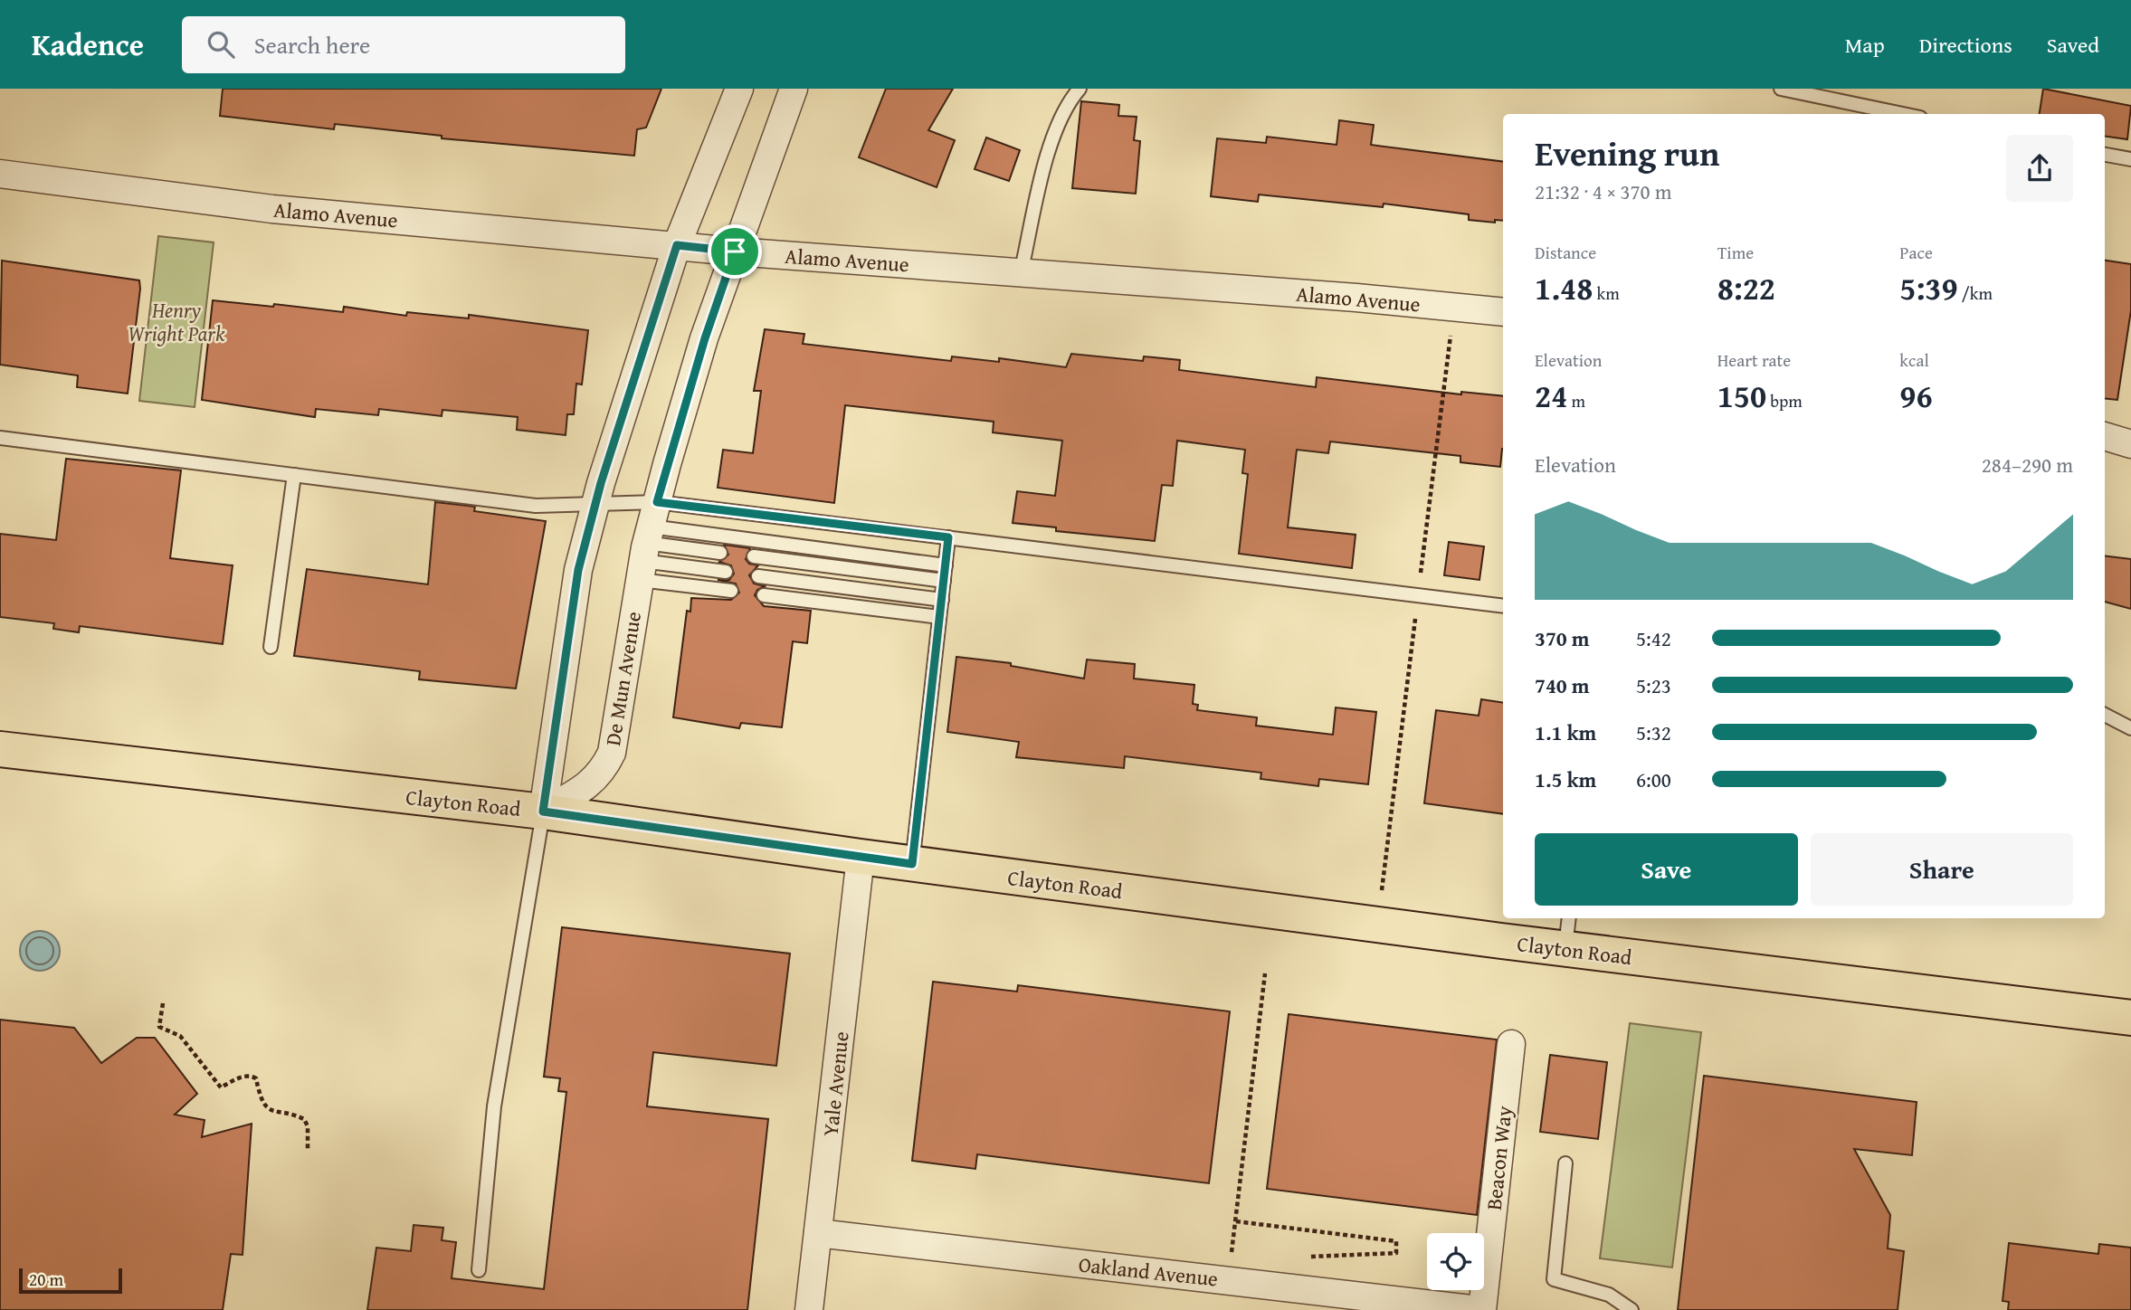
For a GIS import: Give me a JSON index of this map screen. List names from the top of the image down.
{
  "streets": {
    "main road": ["Clayton Road"],
    "street": [
      "Alamo Avenue",
      "De Mun Avenue",
      "Yale Avenue",
      "Beacon Way",
      "Oakland Avenue"
    ]
  },
  "crossings": [
    ["Alamo Avenue", "De Mun Avenue"],
    ["De Mun Avenue", "Clayton Road"],
    ["Clayton Road", "Yale Avenue"],
    ["Yale Avenue", "Oakland Avenue"],
    ["Beacon Way", "Oakland Avenue"]
  ],
  "parks": ["Henry Wright Park"],
  "scale_bar": "20 m",
  "page": {
    "header": "Kadence",
    "search": "Search here",
    "nav": ["Map", "Directions", "Saved"],
    "heading": ["Evening run", "21:32 · 4 × 370 m"],
    "stats": [
      ["Distance", "1.48 km"],
      ["Time", "8:22"],
      ["Pace", "5:39 /km"],
      ["Elevation", "24 m"],
      ["Heart rate", "150 bpm"],
      ["kcal", "96"]
    ],
    "chart": ["Elevation", "284–290 m"],
    "list": [
      {
        "name": "370 m",
        "note": "5:42"
      },
      {
        "name": "740 m",
        "note": "5:23"
      },
      {
        "name": "1.1 km",
        "note": "5:32"
      },
      {
        "name": "1.5 km",
        "note": "6:00"
      }
    ],
    "buttons": ["Save", "Share"],
    "scale": "20 m"
  }
}
